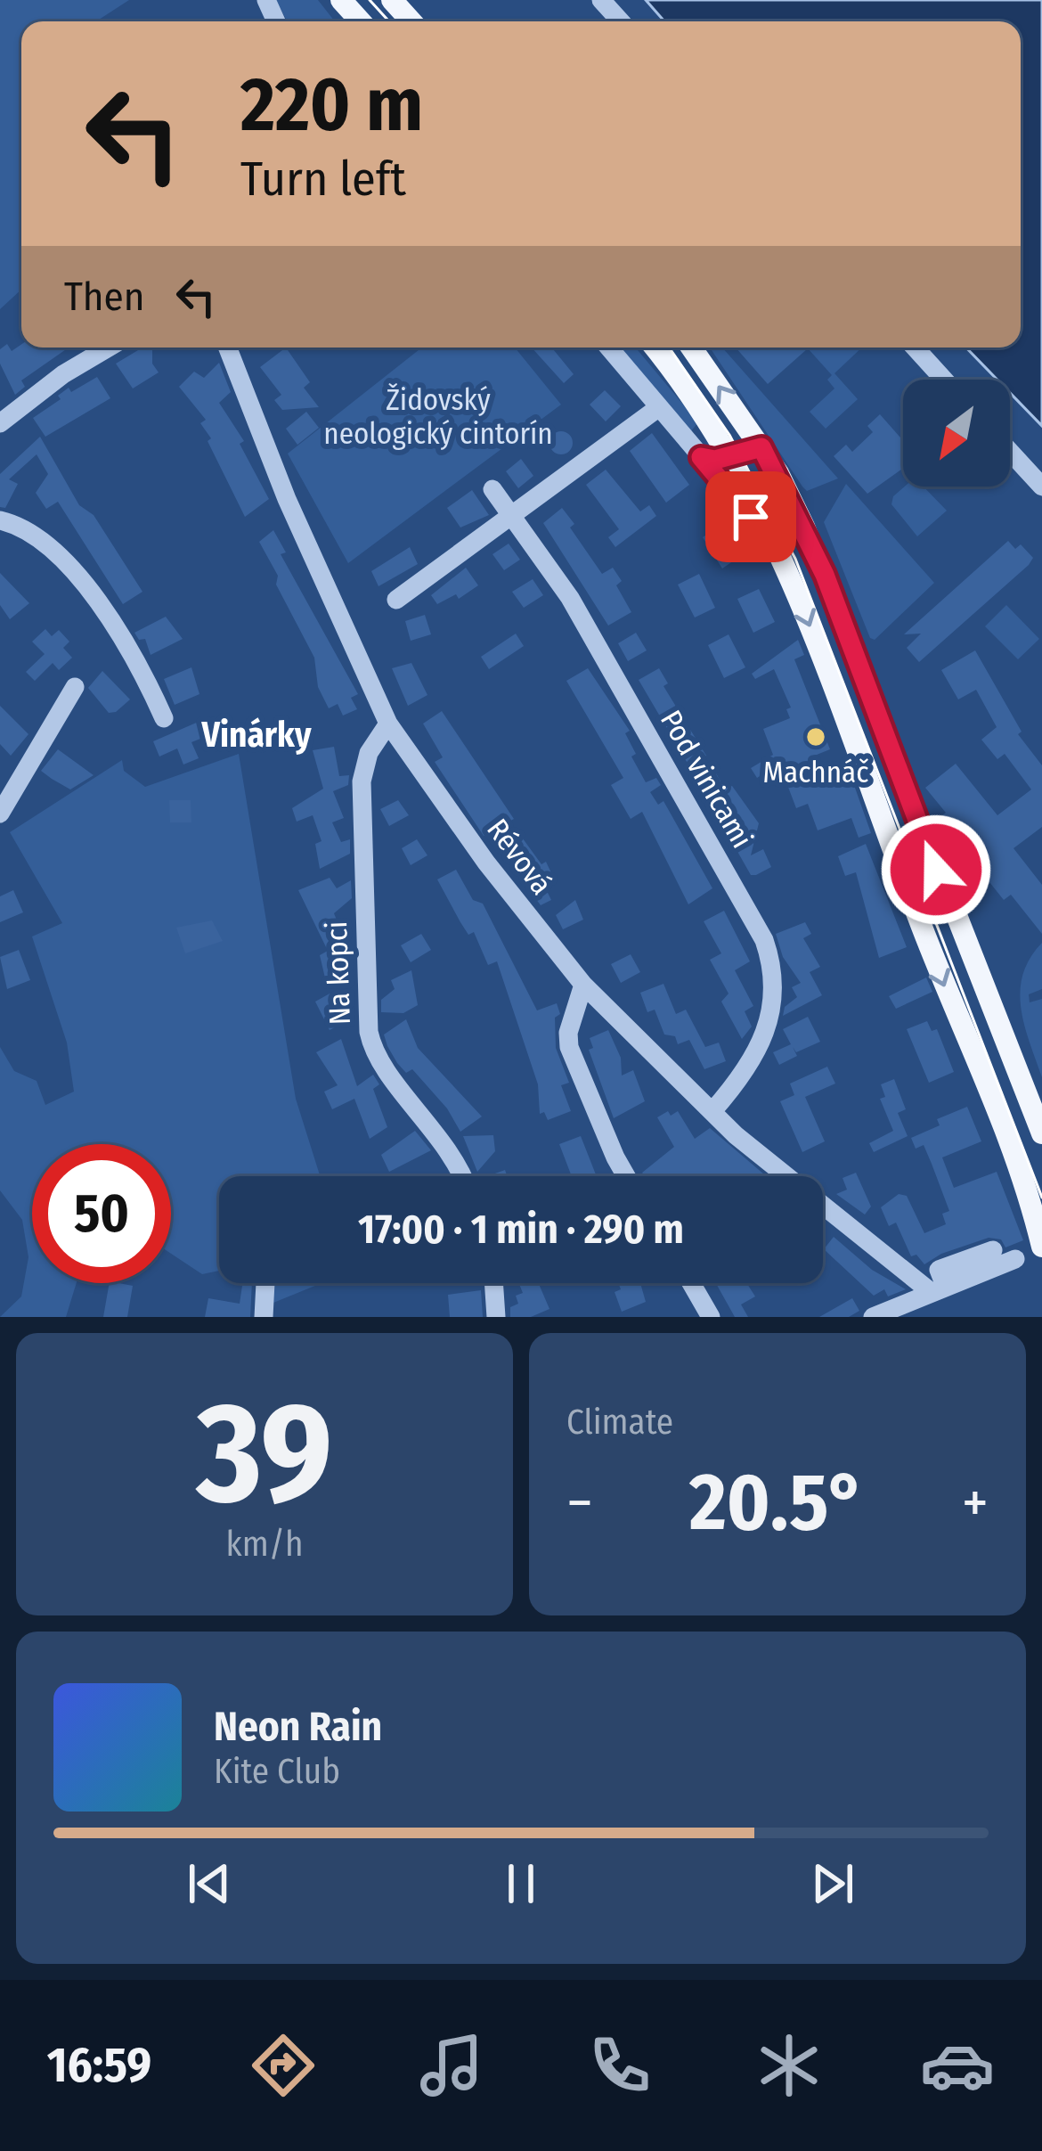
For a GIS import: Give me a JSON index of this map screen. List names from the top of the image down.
{
  "streets": {
    "street": ["Pod vinicami", "Révová", "Na kopci"]
  },
  "crossings": [
    ["Pod vinicami", "Révová"],
    ["Révová", "Na kopci"]
  ],
  "districts": ["Vinárky"],
  "parks": ["Židovský neologický cintorín"],
  "places": ["Machnáč"],
  "north": "bottom left",
  "page": {
    "turn": ["220 m", "Turn left"],
    "then": "Then",
    "limit": "50",
    "trip": "17:00 · 1 min · 290 m",
    "tile": [
      ["39", "km/h"],
      "Climate"
    ],
    "heat": ["−", "20.5°", "+"],
    "song": ["Neon Rain", "Kite Club"],
    "tabs": "16:59"
  }
}
